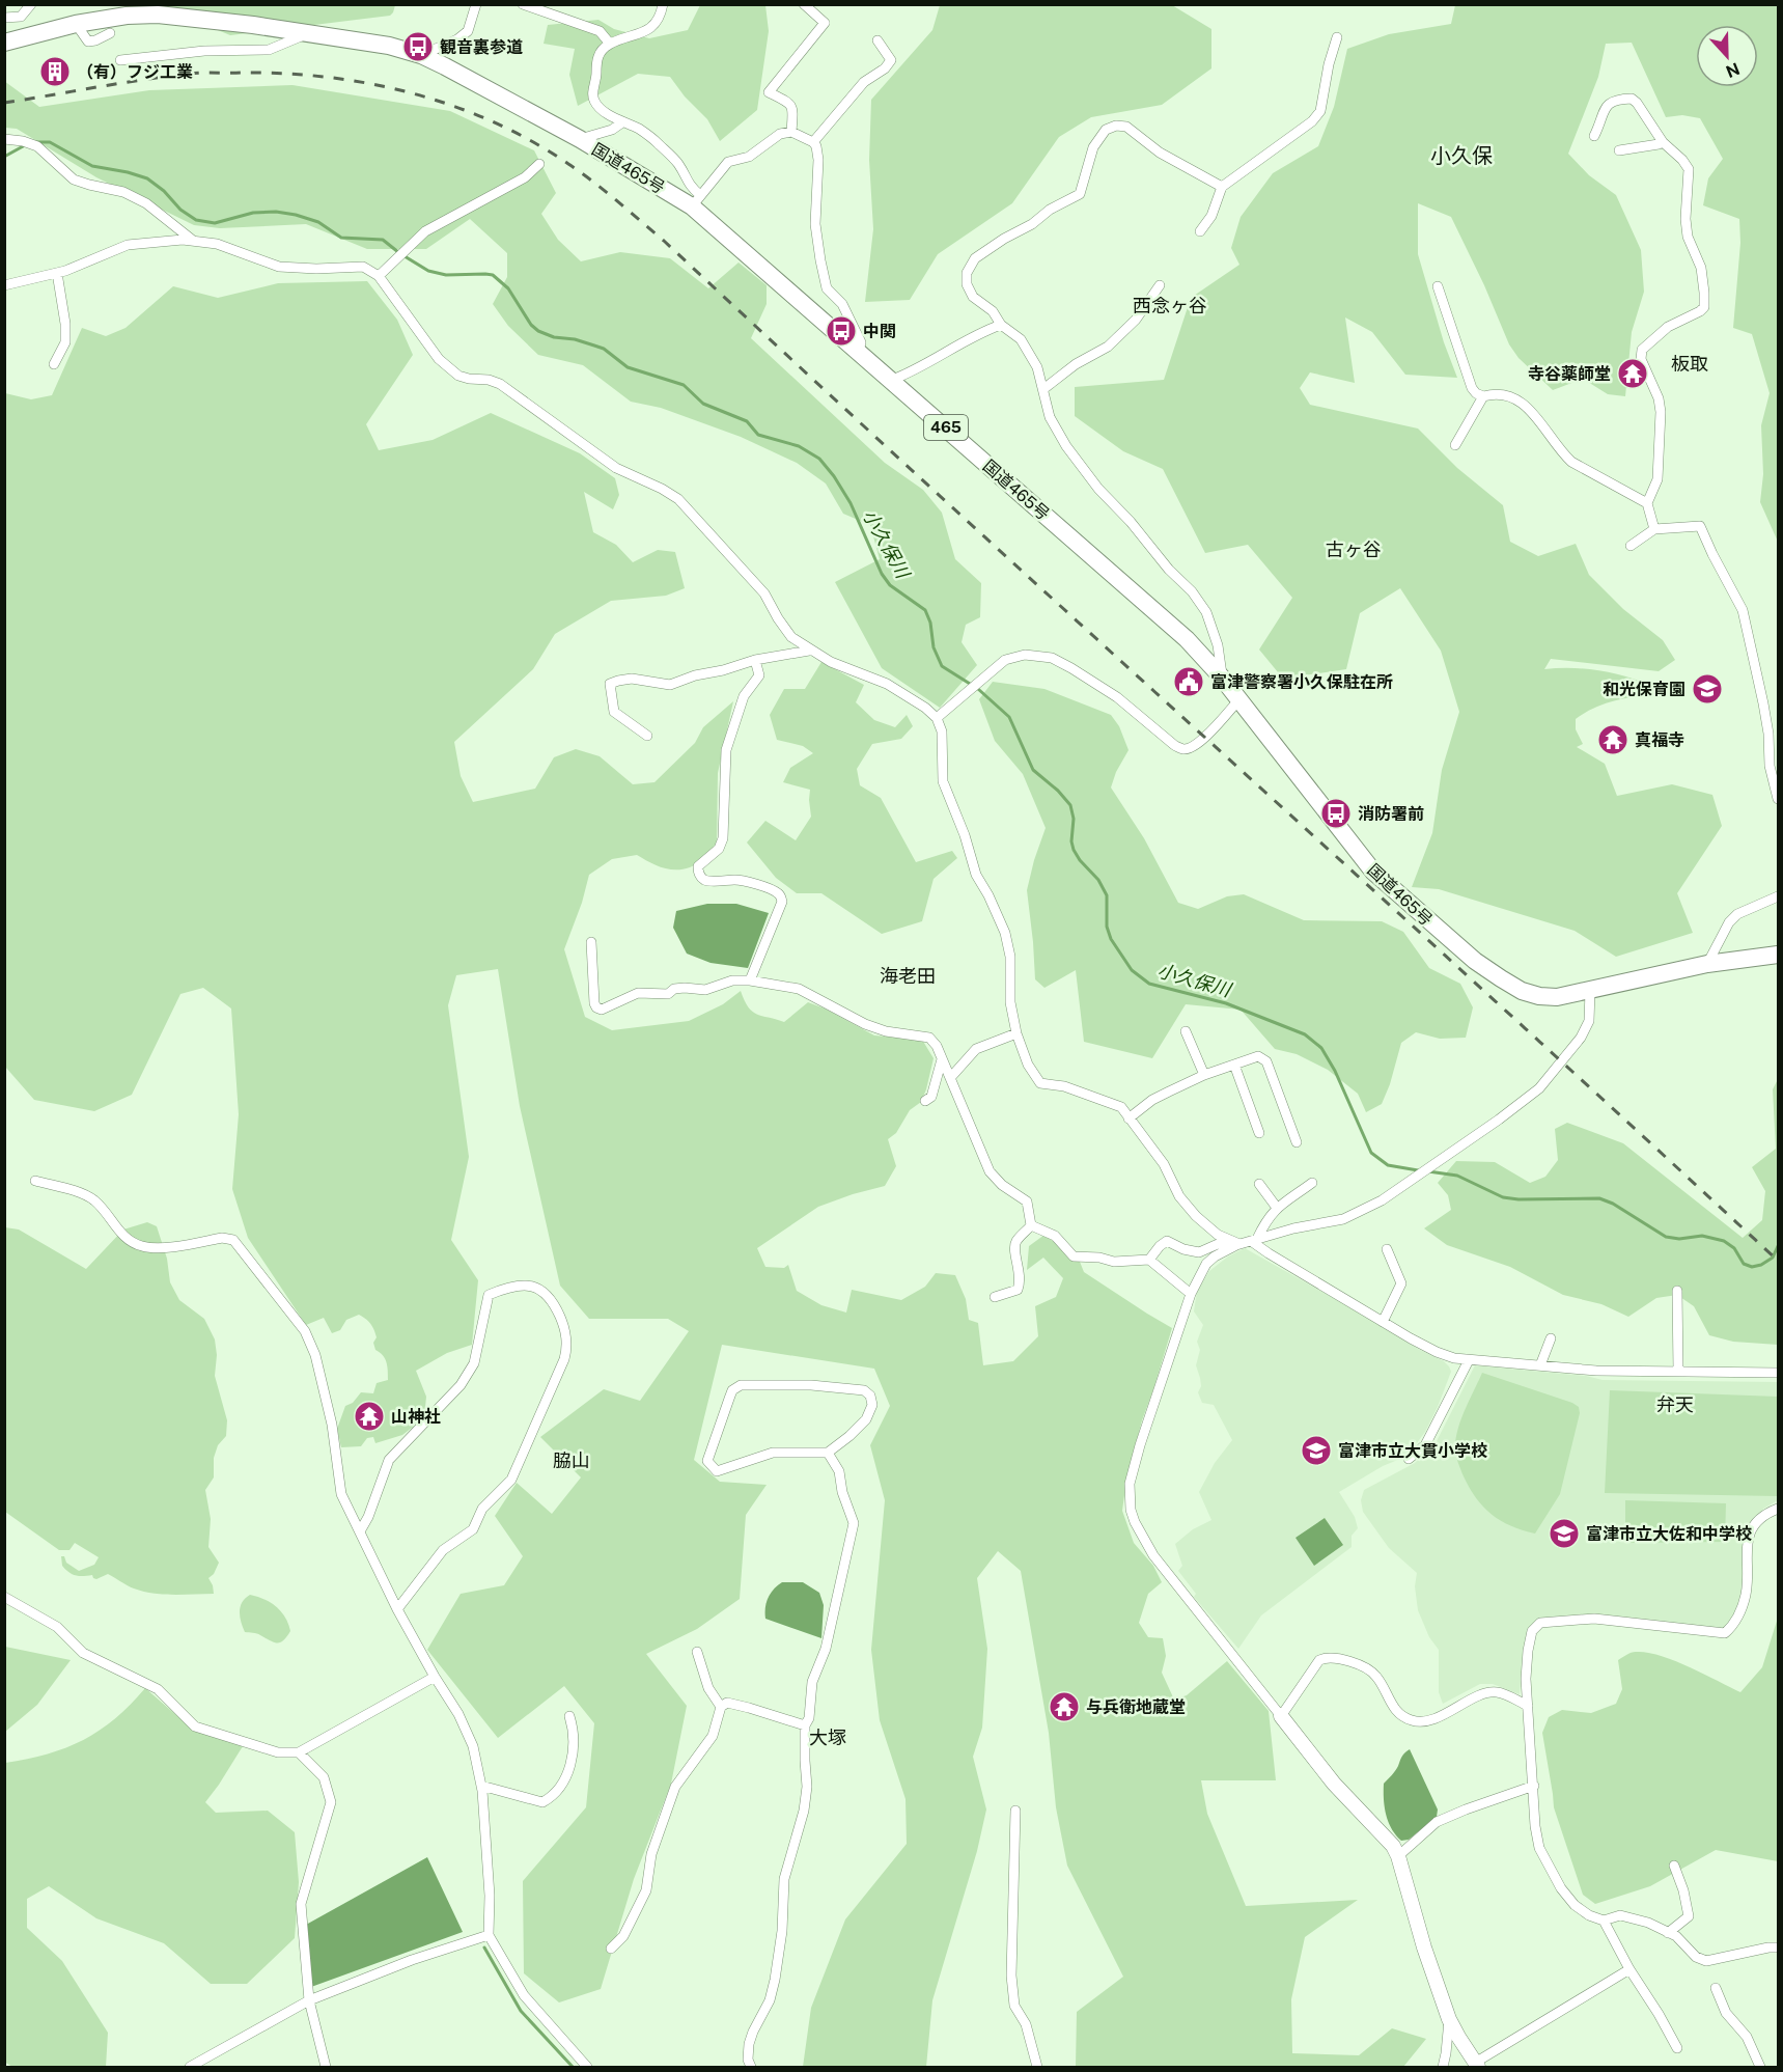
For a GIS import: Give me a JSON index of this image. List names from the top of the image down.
{
  "streets": {
    "highway": ["国道465号", "465"]
  },
  "districts": [
    "小久保",
    "西念ヶ谷",
    "板取",
    "古ヶ谷",
    "海老田",
    "弁天",
    "脇山",
    "大塚"
  ],
  "water": ["小久保川"],
  "places": {
    "bus stop": ["観音裏参道", "中関", "消防署前"],
    "building": ["（有）フジ工業"],
    "temple": [
      "寺谷薬師堂",
      "真福寺",
      "山神社",
      "与兵衛地蔵堂"
    ],
    "public building": ["富津警察署小久保駐在所"],
    "school or university": ["和光保育園", "富津市立大貫小学校", "富津市立大佐和中学校"]
  },
  "north": "bottom"
}
